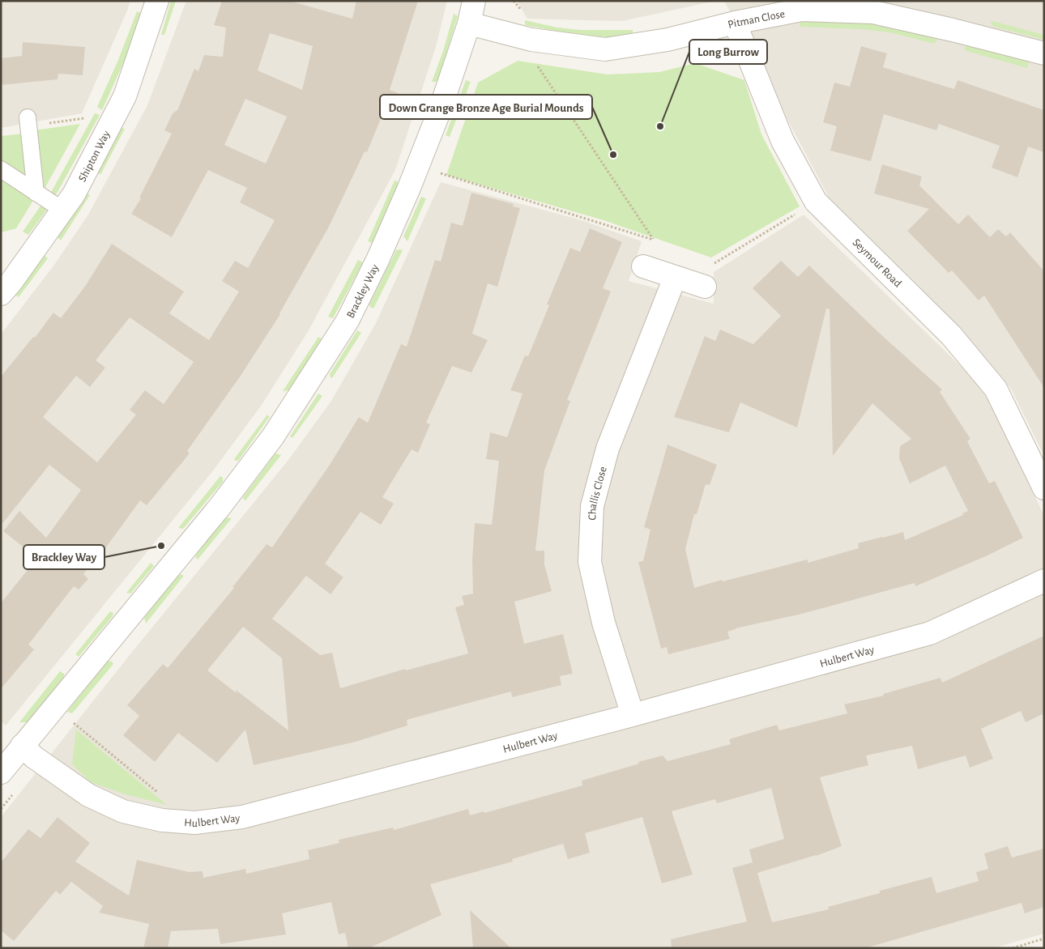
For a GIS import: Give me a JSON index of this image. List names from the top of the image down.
{
  "streets": {
    "street": [
      "Pitman Close",
      "Shipton Way",
      "Seymour Road",
      "Brackley Way",
      "Challis Close",
      "Hulbert Way"
    ]
  },
  "crossings": [
    ["Pitman Close", "Seymour Road"],
    ["Pitman Close", "Brackley Way"],
    ["Brackley Way", "Hulbert Way"],
    ["Challis Close", "Hulbert Way"]
  ],
  "places": ["Long Burrow", "Down Grange Bronze Age Burial Mounds", "Brackley Way"]
}
